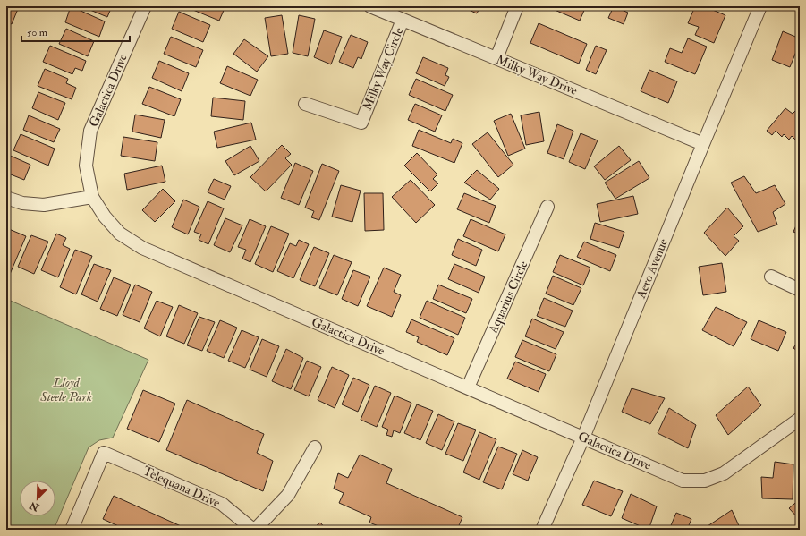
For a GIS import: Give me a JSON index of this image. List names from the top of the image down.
{
  "streets": {
    "street": [
      "Milky Way Circle",
      "Milky Way Drive",
      "Galactica Drive",
      "Aero Avenue",
      "Aquarius Circle",
      "Telequana Drive"
    ]
  },
  "crossings": [
    ["Milky Way Circle", "Milky Way Drive"],
    ["Milky Way Drive", "Aero Avenue"],
    ["Galactica Drive", "Aero Avenue"],
    ["Galactica Drive", "Aquarius Circle"]
  ],
  "parks": ["Lloyd Steele Park"],
  "scale_bar": "50 m",
  "north": "bottom left"
}
